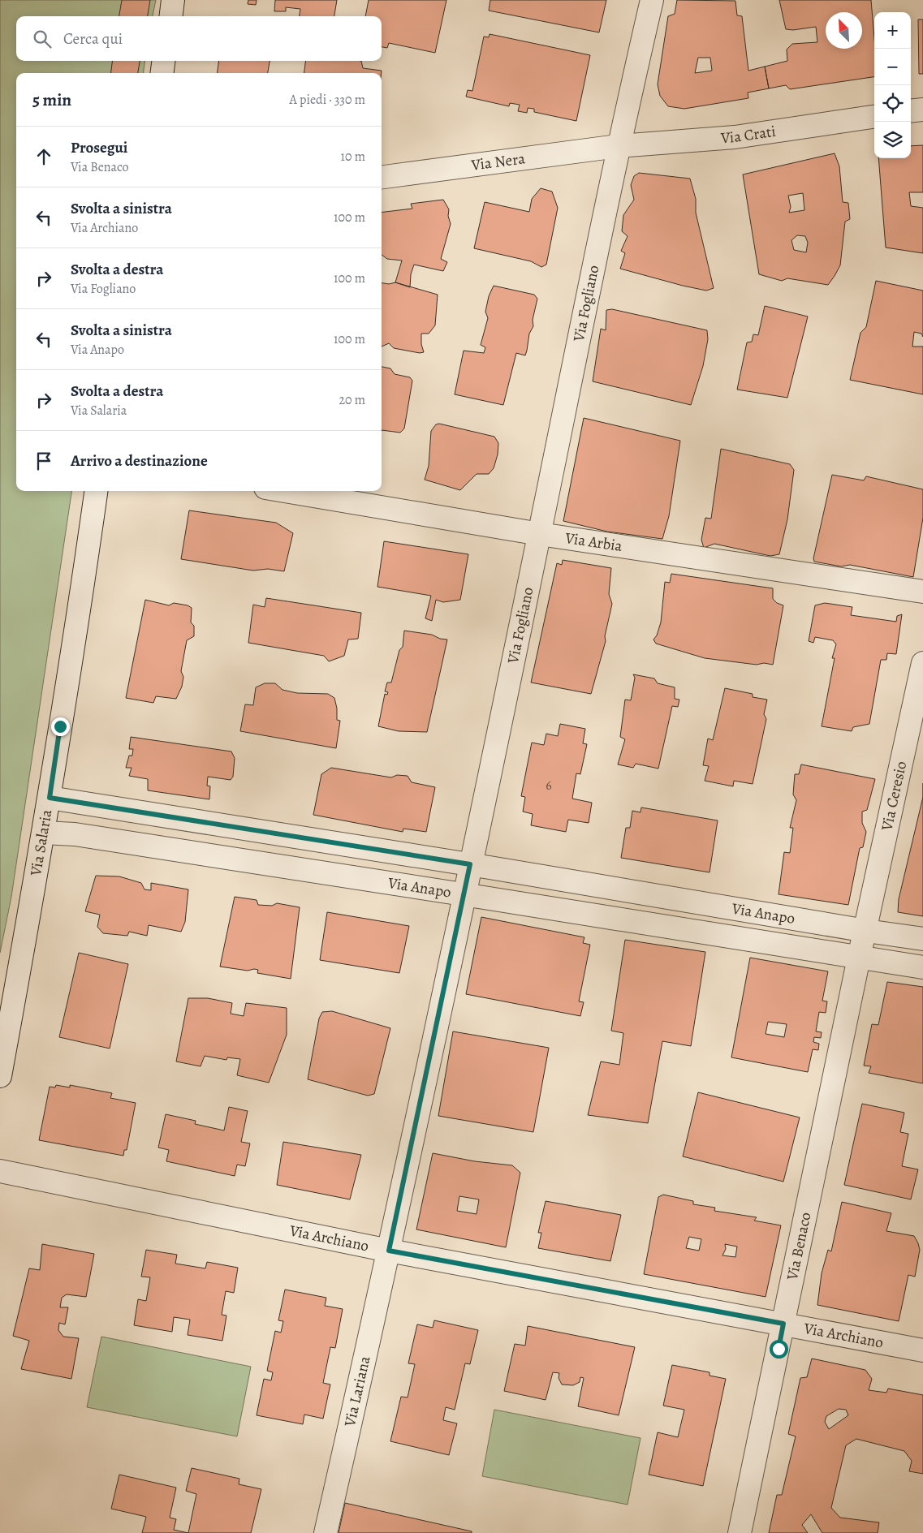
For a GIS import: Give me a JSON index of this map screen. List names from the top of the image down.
{
  "streets": {
    "street": [
      "Via Crati",
      "Via Nera",
      "Via Fogliano",
      "Via Arbia",
      "Via Ceresio",
      "Via Salaria",
      "Via Anapo",
      "Via Archiano",
      "Via Benaco",
      "Via Lariana"
    ]
  },
  "crossings": [
    ["Via Crati", "Via Nera"],
    ["Via Crati", "Via Fogliano"],
    ["Via Nera", "Via Fogliano"],
    ["Via Fogliano", "Via Arbia"],
    ["Via Fogliano", "Via Anapo"],
    ["Via Fogliano", "Via Archiano"],
    ["Via Fogliano", "Via Lariana"],
    ["Via Ceresio", "Via Anapo"],
    ["Via Salaria", "Via Anapo"],
    ["Via Anapo", "Via Benaco"],
    ["Via Archiano", "Via Benaco"],
    ["Via Archiano", "Via Lariana"]
  ],
  "house_numbers": ["6"],
  "north": "top left",
  "page": {
    "map_buttons": ["+", "−"],
    "search": "Cerca qui",
    "heading": ["5 min", "A piedi · 330 m"],
    "list": [
      ["Prosegui", "Via Benaco", "10 m"],
      ["Svolta a sinistra", "Via Archiano", "100 m"],
      ["Svolta a destra", "Via Fogliano", "100 m"],
      ["Svolta a sinistra", "Via Anapo", "100 m"],
      ["Svolta a destra", "Via Salaria", "20 m"],
      "Arrivo a destinazione"
    ]
  }
}
